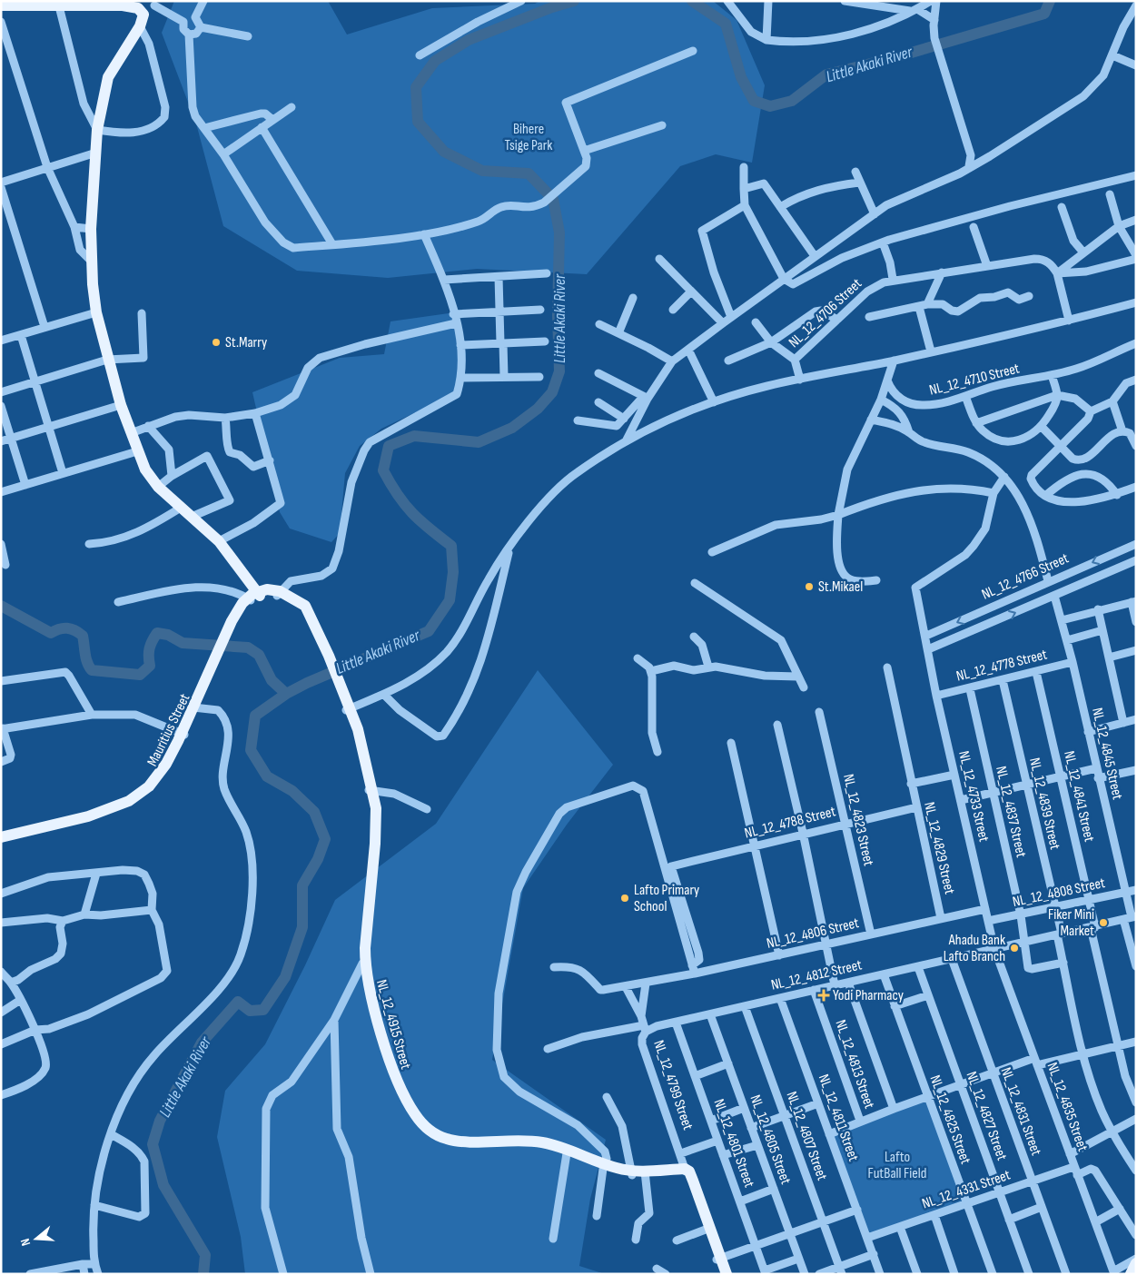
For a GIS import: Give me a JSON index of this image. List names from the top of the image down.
{
  "streets": {
    "main road": ["Mauritius Street", "NL_12_4915 Street", "NL_12_4799 Street"],
    "street": [
      "NL_12_4706 Street",
      "NL_12_4710 Street",
      "NL_12_4766 Street",
      "NL_12_4778 Street",
      "NL_12_4845 Street",
      "NL_12_4733 Street",
      "NL_12_4841 Street",
      "NL_12_4839 Street",
      "NL_12_4837 Street",
      "NL_12_4823 Street",
      "NL_12_4788 Street",
      "NL_12_4829 Street",
      "NL_12_4808 Street",
      "NL_12_4806 Street",
      "NL_12_4812 Street",
      "NL_12_4813 Street",
      "NL_12_4835 Street",
      "NL_12_4831 Street",
      "NL_12_4827 Street",
      "NL_12_4811 Street",
      "NL_12_4825 Street",
      "NL_12_4807 Street",
      "NL_12_4805 Street",
      "NL_12_4801 Street",
      "NL_12_4331 Street"
    ]
  },
  "crossings": [
    ["NL_12_4766 Street", "NL_12_4845 Street"],
    ["NL_12_4766 Street", "NL_12_4733 Street"],
    ["NL_12_4778 Street", "NL_12_4845 Street"],
    ["NL_12_4778 Street", "NL_12_4733 Street"],
    ["NL_12_4778 Street", "NL_12_4841 Street"],
    ["NL_12_4778 Street", "NL_12_4839 Street"],
    ["NL_12_4778 Street", "NL_12_4837 Street"],
    ["NL_12_4845 Street", "NL_12_4808 Street"],
    ["NL_12_4845 Street", "NL_12_4812 Street"],
    ["NL_12_4733 Street", "NL_12_4829 Street"],
    ["NL_12_4733 Street", "NL_12_4808 Street"],
    ["NL_12_4733 Street", "NL_12_4806 Street"],
    ["NL_12_4733 Street", "NL_12_4812 Street"],
    ["NL_12_4733 Street", "NL_12_4835 Street"],
    ["NL_12_4841 Street", "NL_12_4808 Street"],
    ["NL_12_4841 Street", "NL_12_4812 Street"],
    ["NL_12_4839 Street", "NL_12_4837 Street"],
    ["NL_12_4839 Street", "NL_12_4808 Street"],
    ["NL_12_4839 Street", "NL_12_4812 Street"],
    ["NL_12_4837 Street", "NL_12_4808 Street"],
    ["NL_12_4837 Street", "NL_12_4812 Street"],
    ["NL_12_4823 Street", "NL_12_4788 Street"],
    ["NL_12_4823 Street", "NL_12_4806 Street"],
    ["NL_12_4788 Street", "NL_12_4829 Street"],
    ["NL_12_4788 Street", "NL_12_4806 Street"],
    ["NL_12_4829 Street", "NL_12_4806 Street"],
    ["NL_12_4806 Street", "NL_12_4799 Street"],
    ["NL_12_4812 Street", "NL_12_4813 Street"],
    ["NL_12_4812 Street", "NL_12_4799 Street"],
    ["NL_12_4812 Street", "NL_12_4835 Street"],
    ["NL_12_4812 Street", "NL_12_4831 Street"],
    ["NL_12_4812 Street", "NL_12_4827 Street"],
    ["NL_12_4812 Street", "NL_12_4811 Street"],
    ["NL_12_4812 Street", "NL_12_4825 Street"],
    ["NL_12_4812 Street", "NL_12_4807 Street"],
    ["NL_12_4812 Street", "NL_12_4805 Street"],
    ["NL_12_4812 Street", "NL_12_4801 Street"],
    ["NL_12_4915 Street", "NL_12_4799 Street"],
    ["NL_12_4835 Street", "NL_12_4331 Street"],
    ["NL_12_4831 Street", "NL_12_4331 Street"],
    ["NL_12_4827 Street", "NL_12_4331 Street"],
    ["NL_12_4811 Street", "NL_12_4331 Street"],
    ["NL_12_4825 Street", "NL_12_4331 Street"]
  ],
  "water": ["Little Akaki River"],
  "parks": ["Bihere Tsige Park", "Lafto FutBall Field"],
  "places": {
    "other": [
      "St.Marry",
      "St.Mikael",
      "Lafto Primary School",
      "Fiker Mini Market",
      "Ahadu Bank Lafto Branch"
    ],
    "health": ["Yodi Pharmacy"]
  },
  "north": "left"
}
